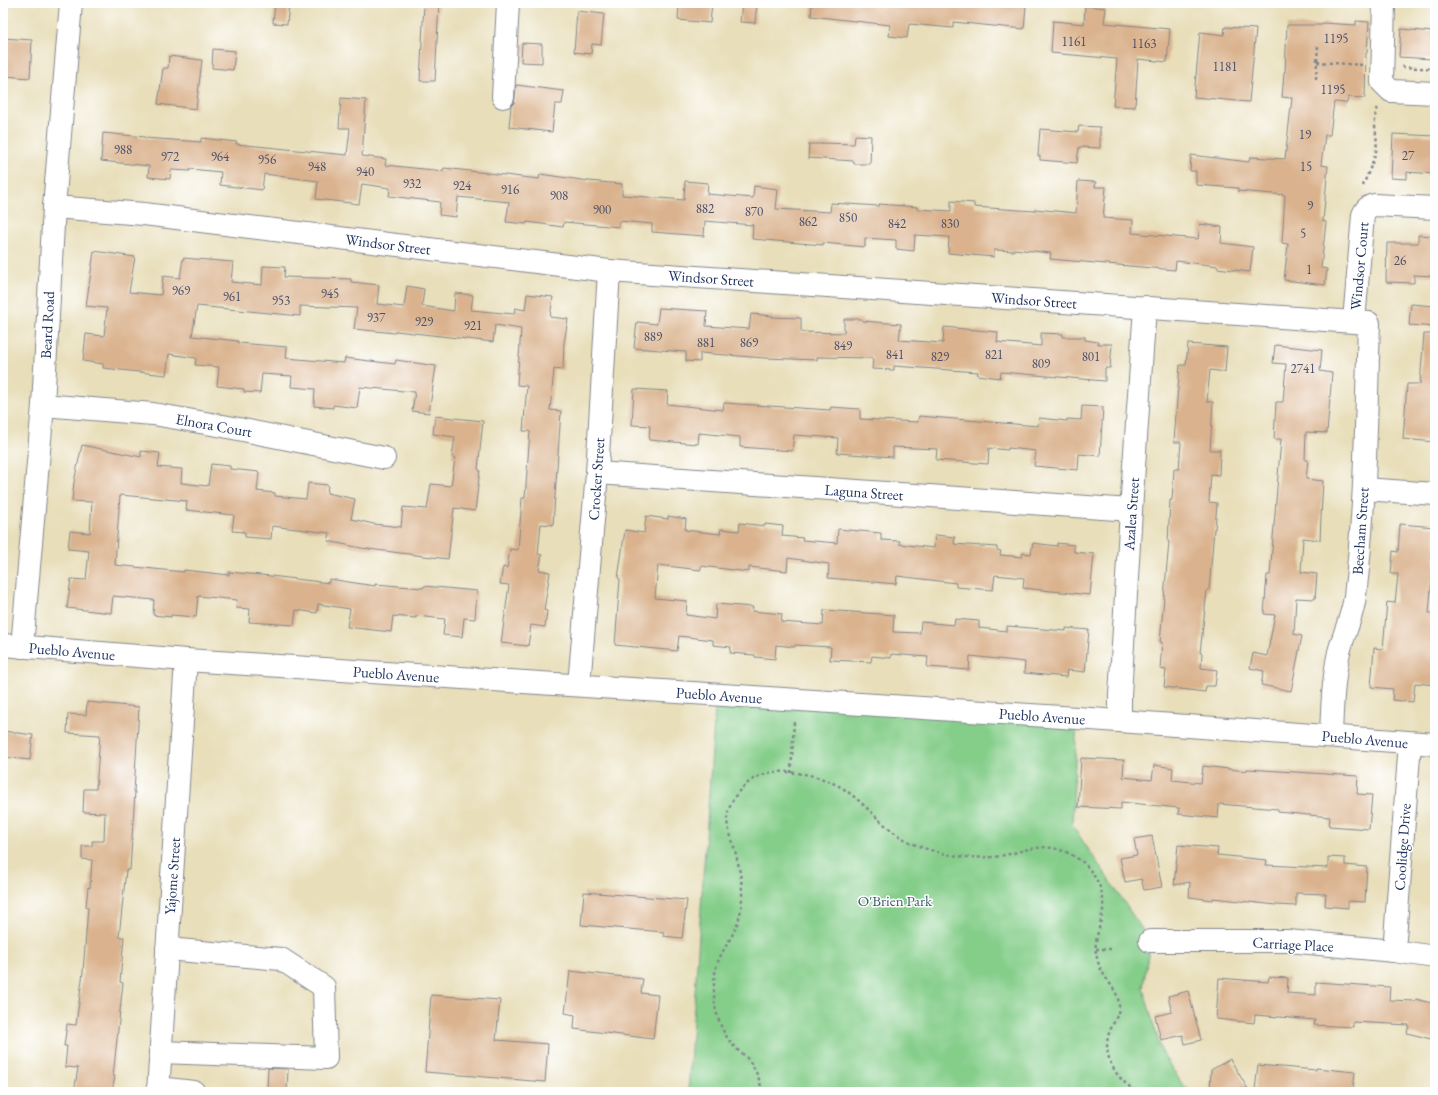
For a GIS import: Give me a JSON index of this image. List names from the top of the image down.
{
  "streets": {
    "street": [
      "Windsor Street",
      "Windsor Court",
      "Beard Road",
      "Elnora Court",
      "Crocker Street",
      "Laguna Street",
      "Azalea Street",
      "Beecham Street",
      "Pueblo Avenue",
      "Coolidge Drive",
      "Yajome Street",
      "Carriage Place"
    ]
  },
  "crossings": [
    ["Windsor Street", "Windsor Court"],
    ["Windsor Street", "Beard Road"],
    ["Windsor Street", "Crocker Street"],
    ["Windsor Street", "Azalea Street"],
    ["Windsor Street", "Beecham Street"],
    ["Windsor Court", "Beecham Street"],
    ["Beard Road", "Elnora Court"],
    ["Beard Road", "Pueblo Avenue"],
    ["Crocker Street", "Laguna Street"],
    ["Crocker Street", "Pueblo Avenue"],
    ["Laguna Street", "Azalea Street"],
    ["Azalea Street", "Pueblo Avenue"],
    ["Beecham Street", "Pueblo Avenue"],
    ["Pueblo Avenue", "Coolidge Drive"],
    ["Pueblo Avenue", "Yajome Street"],
    ["Coolidge Drive", "Carriage Place"]
  ],
  "parks": ["O'Brien Park"],
  "house_numbers": [
    "1195",
    "1161",
    "1163",
    "1181",
    "1195",
    "19",
    "988",
    "27",
    "972",
    "964",
    "956",
    "948",
    "15",
    "940",
    "932",
    "924",
    "916",
    "908",
    "9",
    "882",
    "900",
    "870",
    "850",
    "862",
    "842",
    "830",
    "5",
    "26",
    "1",
    "969",
    "945",
    "961",
    "953",
    "937",
    "929",
    "921",
    "889",
    "881",
    "869",
    "849",
    "841",
    "821",
    "829",
    "801",
    "809",
    "2741"
  ]
}
